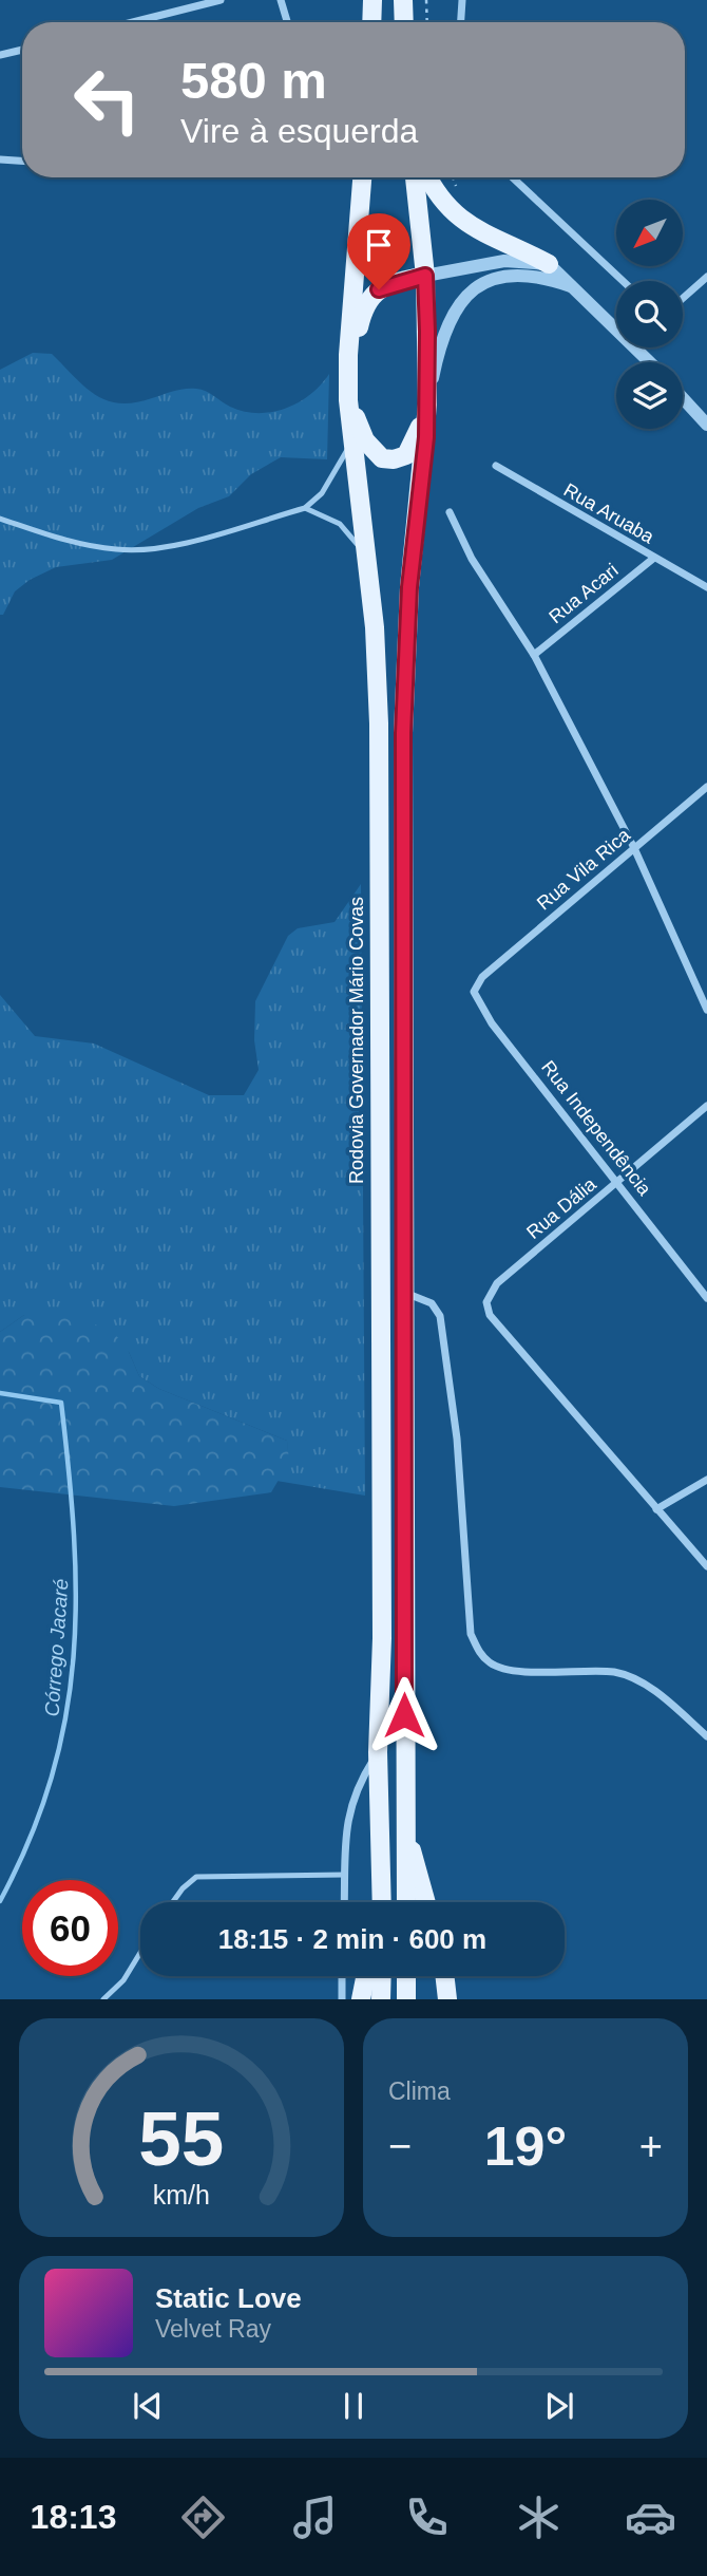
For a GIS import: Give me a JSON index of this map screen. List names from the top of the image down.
{
  "streets": {
    "main road": ["Rodovia Governador Mário Covas"],
    "street": [
      "Rua Aruaba",
      "Rua Acari",
      "Rua Vila Rica",
      "Rua Independência",
      "Rua Dália"
    ]
  },
  "crossings": [
    ["Rua Aruaba", "Rua Acari"],
    ["Rua Vila Rica", "Rua Independência"],
    ["Rua Independência", "Rua Dália"]
  ],
  "water": ["Córrego Jacaré"],
  "north": "bottom left",
  "page": {
    "turn": ["580 m", "Vire à esquerda"],
    "limit": "60",
    "trip": "18:15 · 2 min · 600 m",
    "tile": "Clima",
    "heat": ["−", "19°", "+"],
    "song": ["Static Love", "Velvet Ray"],
    "tabs": "18:13",
    "gauge": ["55", "km/h"]
  }
}
